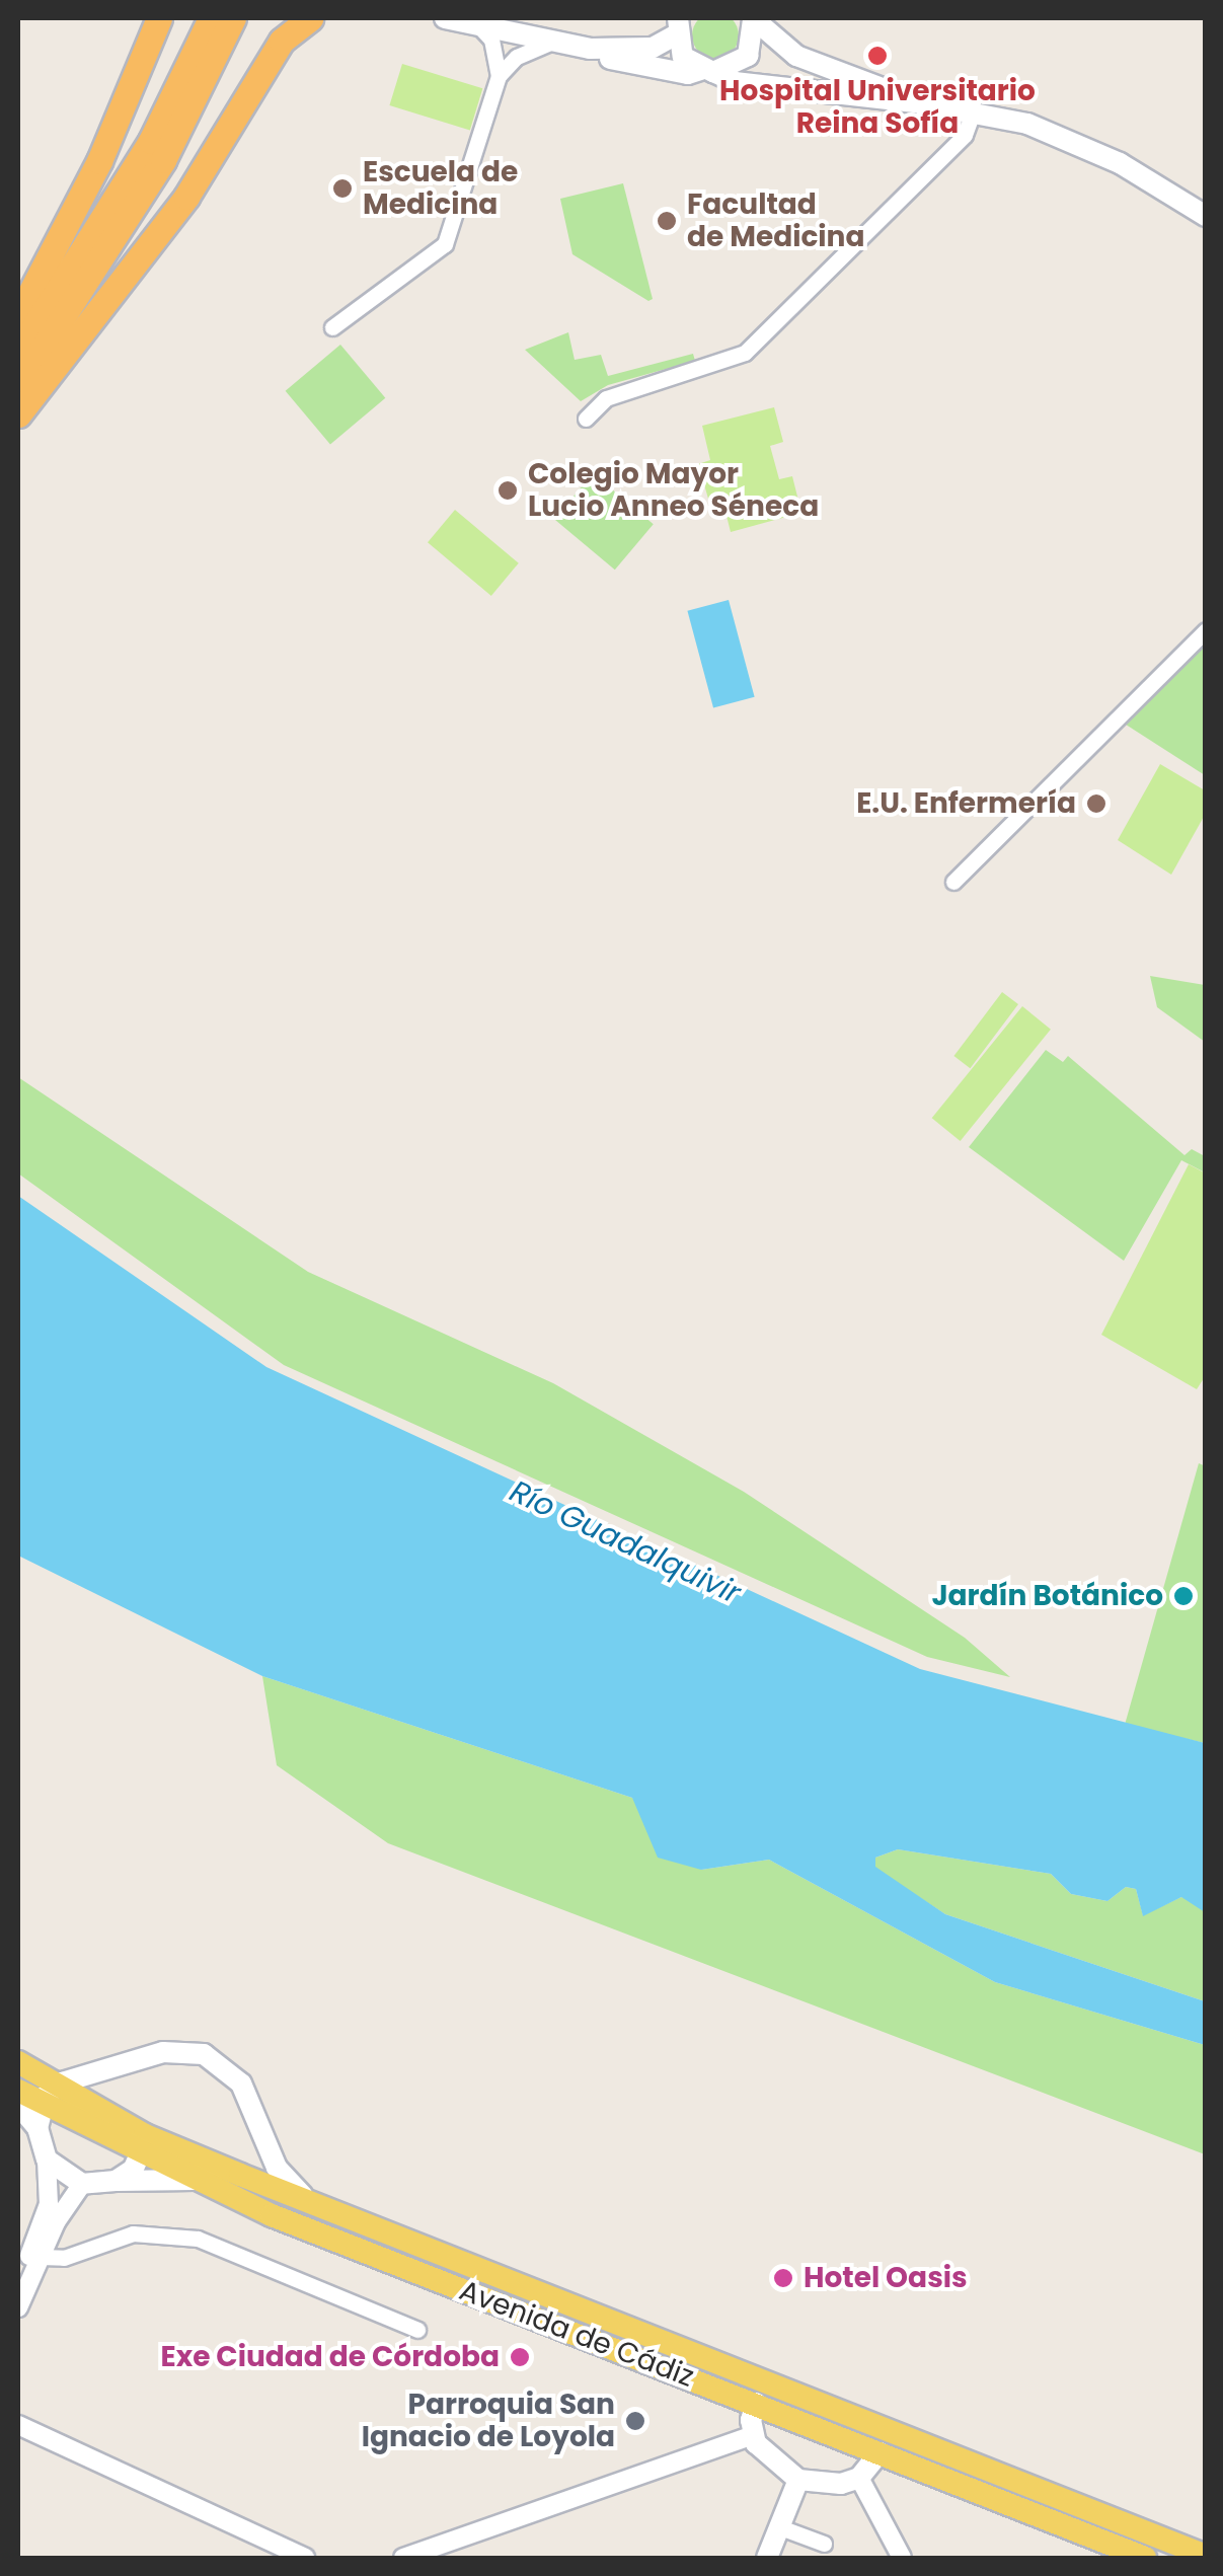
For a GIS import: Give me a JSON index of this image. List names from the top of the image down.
{
  "streets": {
    "main road": ["Avenida de Cádiz"]
  },
  "water": ["Río Guadalquivir"],
  "places": [
    "Hospital Universitario Reina Sofía",
    "Escuela de Medicina",
    "Facultad de Medicina",
    "Colegio Mayor Lucio Anneo Séneca",
    "E.U. Enfermería",
    "Jardín Botánico",
    "Hotel Oasis",
    "Exe Ciudad de Córdoba",
    "Parroquia San Ignacio de Loyola"
  ]
}
